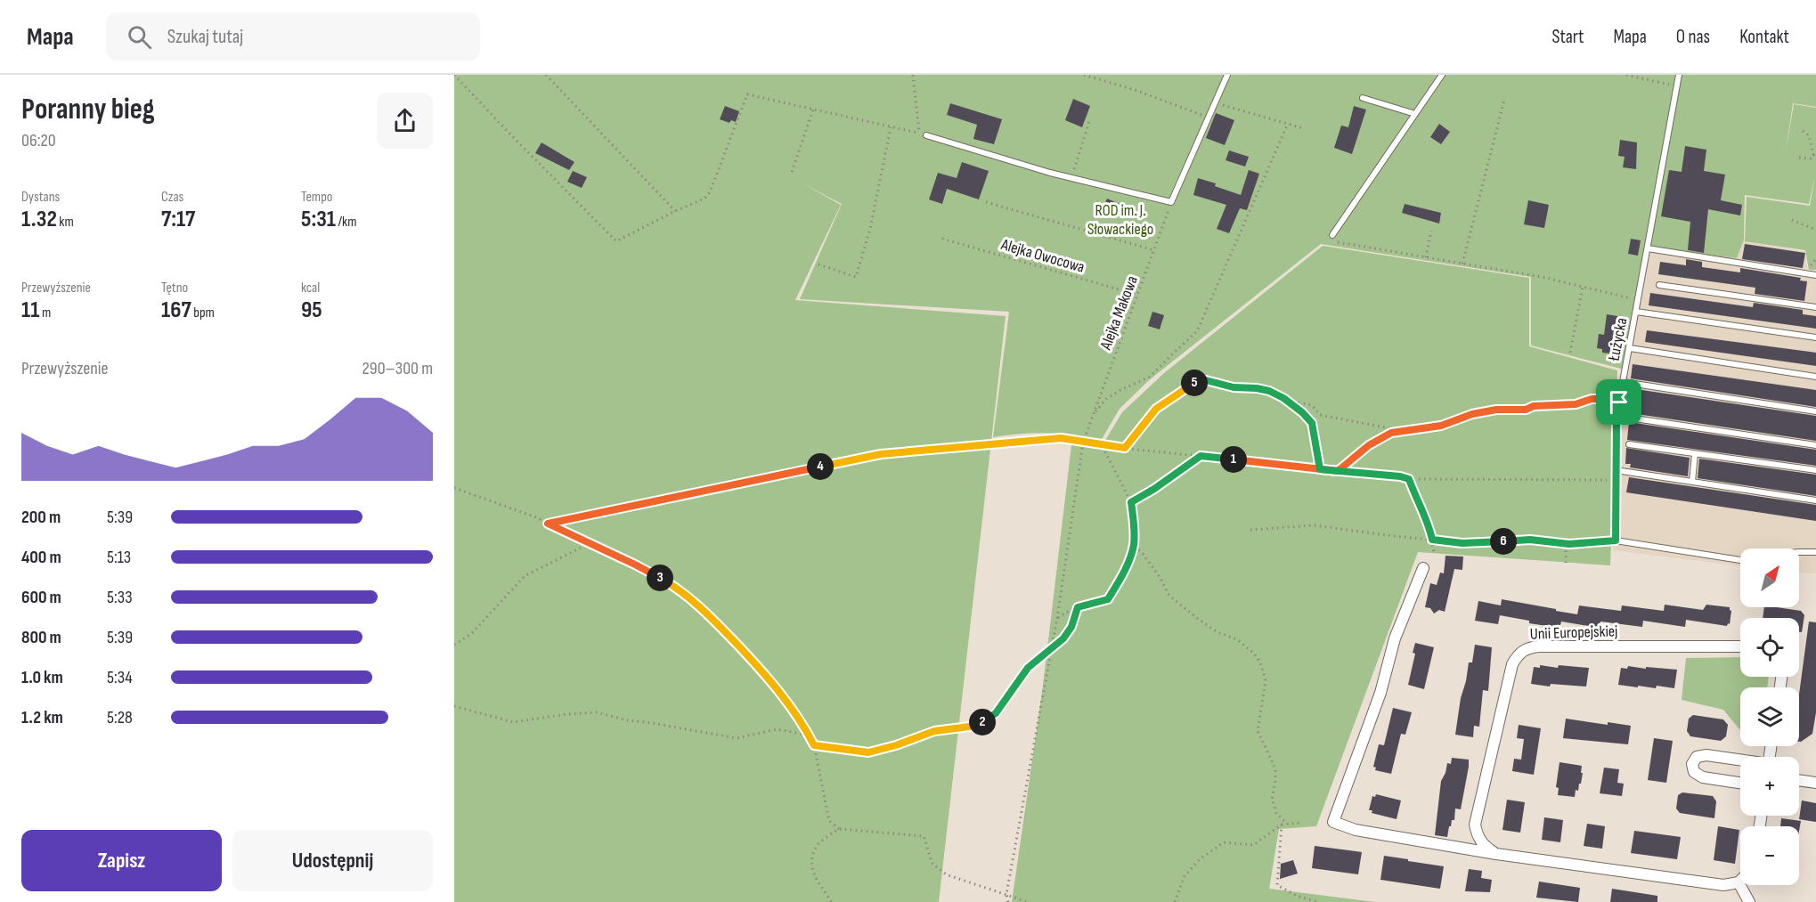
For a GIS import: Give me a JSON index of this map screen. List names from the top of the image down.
{
  "streets": {
    "street": ["Unii Europejskiej"],
    "lane": ["Łużycka"],
    "path": ["Alejka Owocowa", "Alejka Makowa"]
  },
  "crossings": [
    ["Alejka Owocowa", "Alejka Makowa"]
  ],
  "parks": ["ROD im. J. Słowackiego"],
  "north": "top right",
  "page": {
    "header": "Mapa",
    "search": "Szukaj tutaj",
    "nav": [
      "Start",
      "Mapa",
      "O nas",
      "Kontakt"
    ],
    "heading": ["Poranny bieg", "06:20"],
    "stats": [
      ["Dystans", "1.32 km"],
      ["Czas", "7:17"],
      ["Tempo", "5:31 /km"],
      ["Przewyższenie", "11 m"],
      ["Tętno", "167 bpm"],
      ["kcal", "95"]
    ],
    "chart": ["Przewyższenie", "290–300 m"],
    "pins": [
      "5",
      "1",
      "4",
      "6",
      "3",
      "2"
    ],
    "list": [
      {
        "name": "200 m",
        "note": "5:39"
      },
      {
        "name": "400 m",
        "note": "5:13"
      },
      {
        "name": "600 m",
        "note": "5:33"
      },
      {
        "name": "800 m",
        "note": "5:39"
      },
      {
        "name": "1.0 km",
        "note": "5:34"
      },
      {
        "name": "1.2 km",
        "note": "5:28"
      }
    ],
    "map_buttons": ["+", "−"],
    "buttons": ["Zapisz", "Udostępnij"]
  }
}
